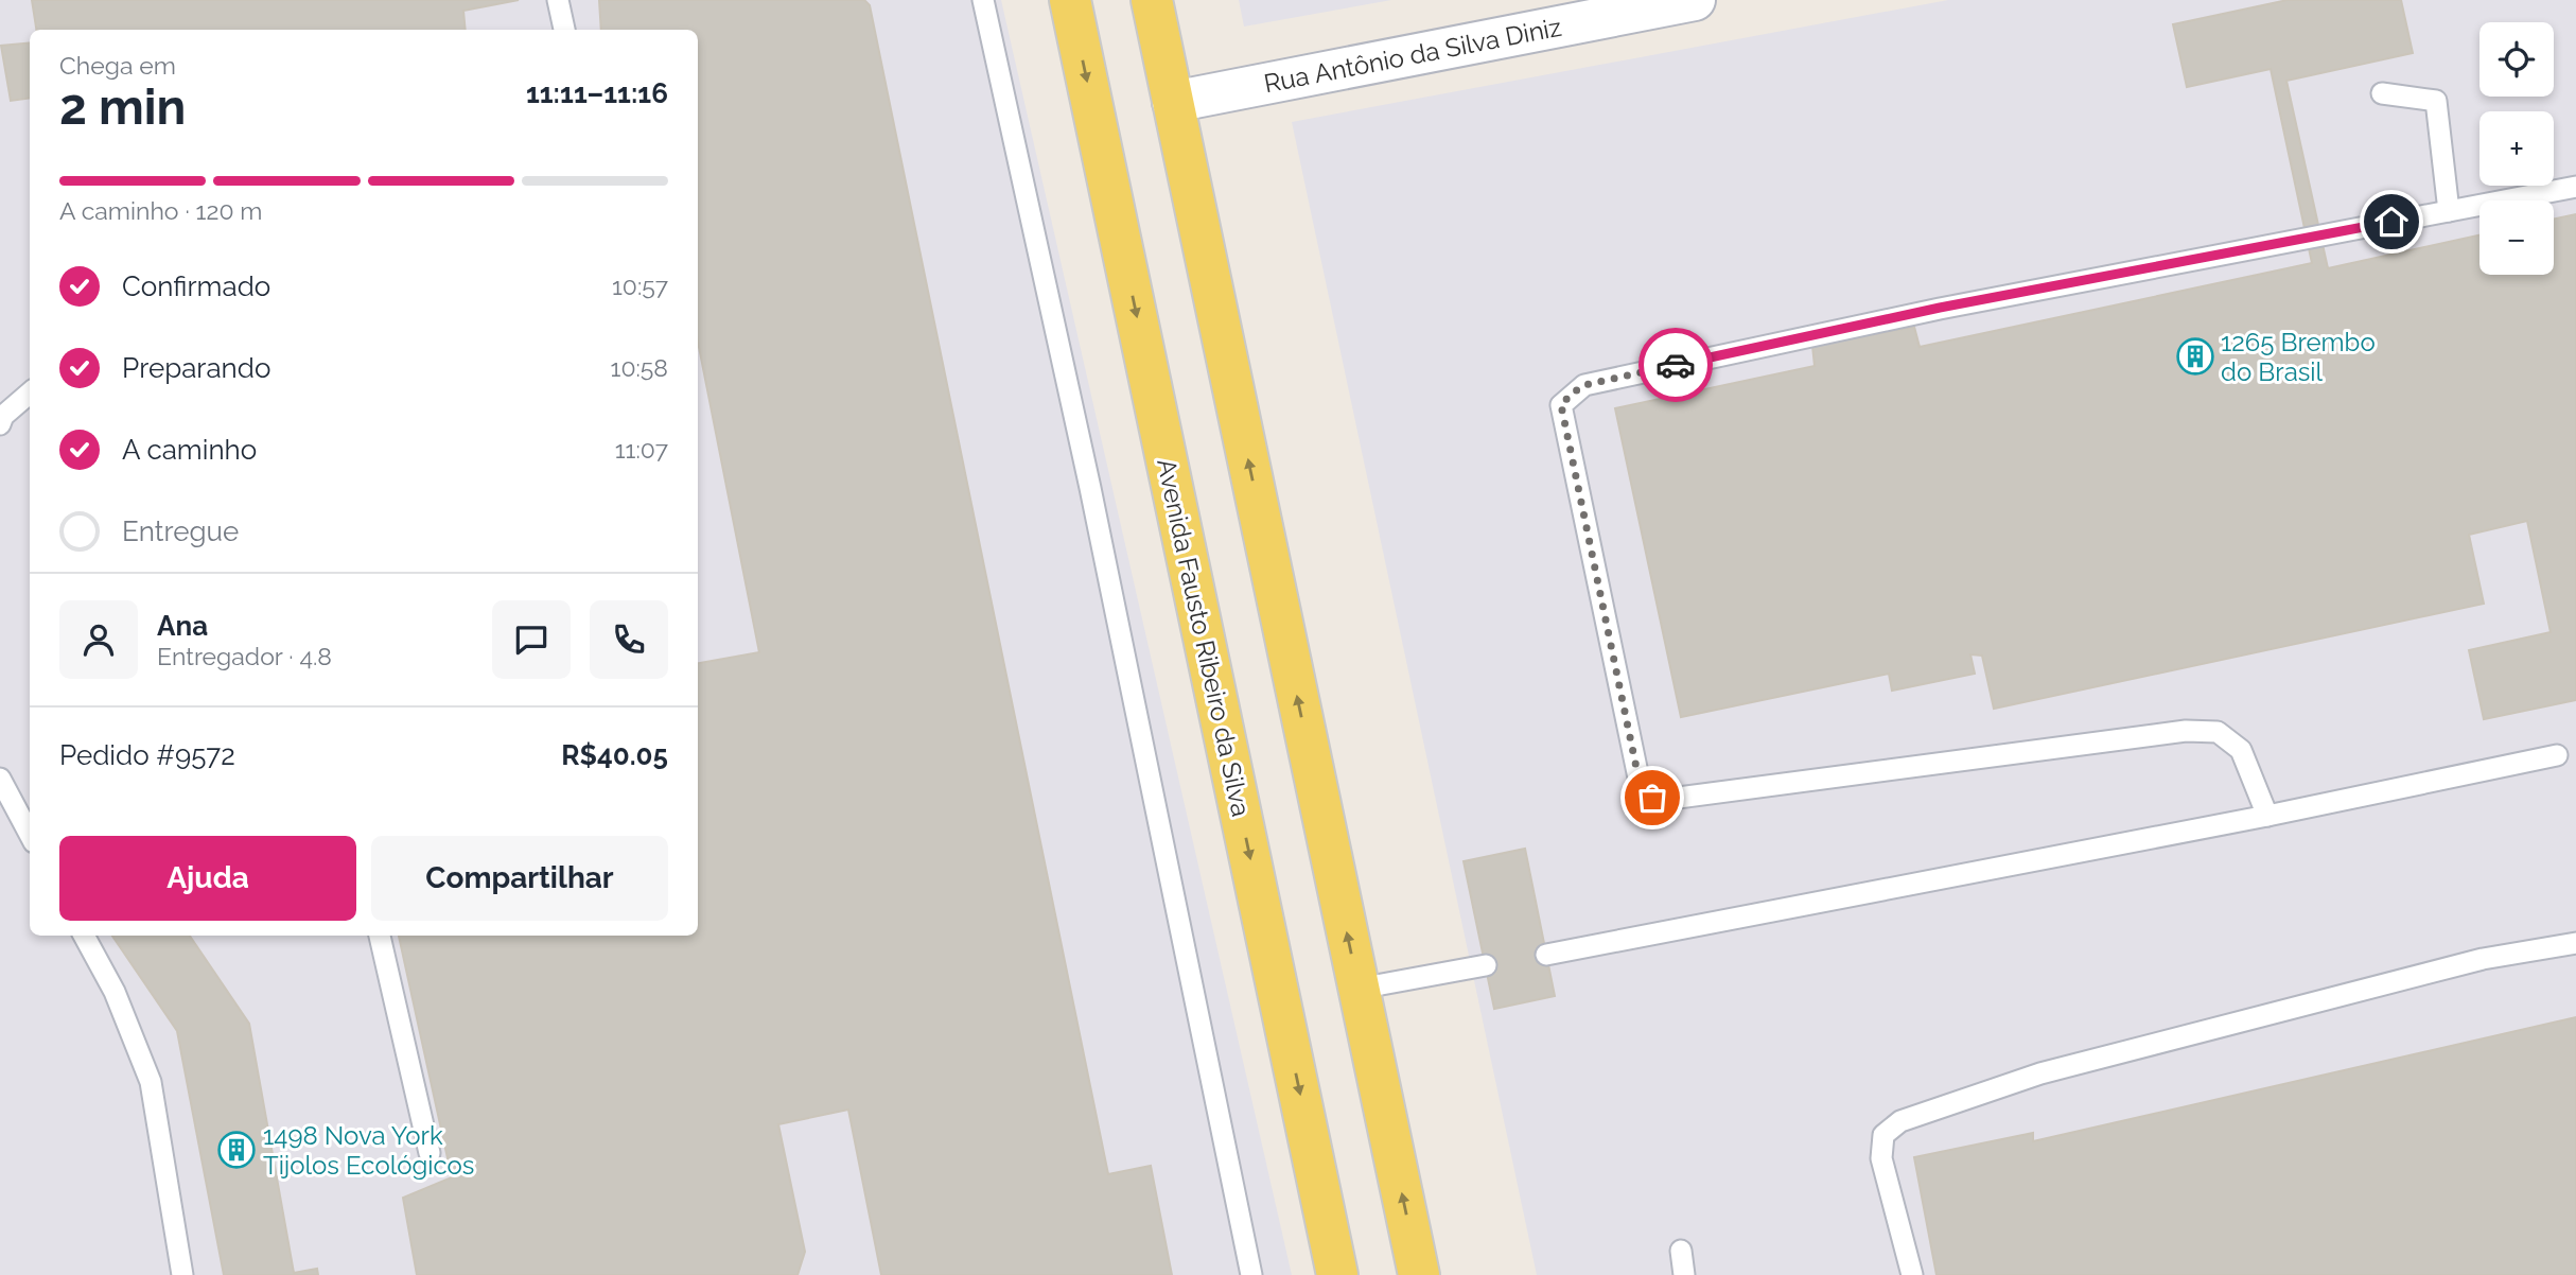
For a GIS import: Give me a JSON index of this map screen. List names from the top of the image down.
{
  "streets": {
    "main road": ["Avenida Fausto Ribeiro da Silva"],
    "street": ["Rua Antônio da Silva Diniz"]
  },
  "places": {
    "building": ["1265 Brembo do Brasil", "1498 Nova York Tijolos Ecológicos"]
  },
  "page": {
    "map_buttons": ["+", "−"],
    "heading": ["2 min", "Chega em", "11:11–11:16"],
    "panel": [
      "Ana",
      "Entregador · 4.8",
      "Pedido #9572",
      "R$40.05"
    ],
    "bar": "A caminho · 120 m",
    "list": [
      ["Confirmado", "10:57"],
      ["Preparando", "10:58"],
      ["A caminho", "11:07"],
      "Entregue"
    ],
    "buttons": ["Ajuda", "Compartilhar"]
  }
}
